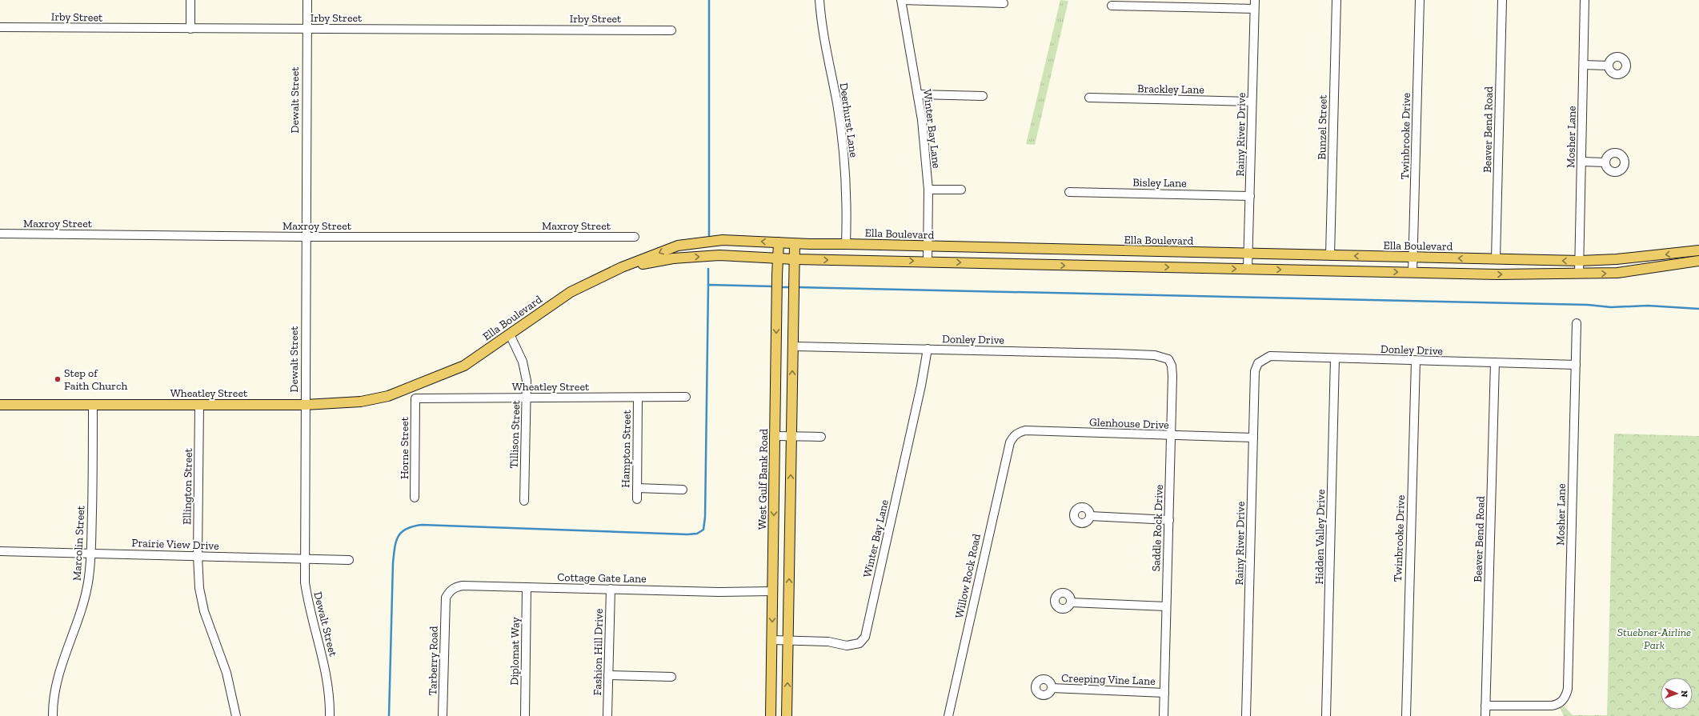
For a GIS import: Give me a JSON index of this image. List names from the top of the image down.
{
  "streets": {
    "main road": ["Ella Boulevard", "Wheatley Street", "West Gulf Bank Road"],
    "street": [
      "Irby Street",
      "Brackley Lane",
      "Dewalt Street",
      "Deerhurst Lane",
      "Bunzel Street",
      "Winter Bay Lane",
      "Beaver Bend Road",
      "Rainy River Drive",
      "Twinbrooke Drive",
      "Mosher Lane",
      "Bisley Lane",
      "Maxroy Street",
      "Donley Drive",
      "Glenhouse Drive",
      "Tillison Street",
      "Horne Street",
      "Hampton Street",
      "Ellington Street",
      "Saddle Rock Drive",
      "Hidden Valley Drive",
      "Marcolin Street",
      "Prairie View Drive",
      "Willow Rock Road",
      "Cottage Gate Lane",
      "Diplomat Way",
      "Fashion Hill Drive",
      "Tarberry Road",
      "Creeping Vine Lane"
    ]
  },
  "crossings": [
    ["Irby Street", "Dewalt Street"],
    ["Brackley Lane", "Rainy River Drive"],
    ["Dewalt Street", "Maxroy Street"],
    ["Dewalt Street", "Wheatley Street"],
    ["Dewalt Street", "Prairie View Drive"],
    ["Deerhurst Lane", "Ella Boulevard"],
    ["Bunzel Street", "Ella Boulevard"],
    ["Winter Bay Lane", "Ella Boulevard"],
    ["Winter Bay Lane", "Donley Drive"],
    ["Winter Bay Lane", "West Gulf Bank Road"],
    ["Beaver Bend Road", "Mosher Lane"],
    ["Beaver Bend Road", "Ella Boulevard"],
    ["Beaver Bend Road", "Donley Drive"],
    ["Rainy River Drive", "Bisley Lane"],
    ["Rainy River Drive", "Ella Boulevard"],
    ["Rainy River Drive", "Donley Drive"],
    ["Rainy River Drive", "Glenhouse Drive"],
    ["Twinbrooke Drive", "Ella Boulevard"],
    ["Twinbrooke Drive", "Donley Drive"],
    ["Mosher Lane", "Ella Boulevard"],
    ["Mosher Lane", "Donley Drive"],
    ["Ella Boulevard", "Wheatley Street"],
    ["Ella Boulevard", "Tillison Street"],
    ["Ella Boulevard", "West Gulf Bank Road"],
    ["Donley Drive", "Saddle Rock Drive"],
    ["Donley Drive", "Hidden Valley Drive"],
    ["Wheatley Street", "Tillison Street"],
    ["Wheatley Street", "Horne Street"],
    ["Wheatley Street", "Hampton Street"],
    ["Wheatley Street", "Ellington Street"],
    ["Wheatley Street", "Marcolin Street"],
    ["Glenhouse Drive", "Saddle Rock Drive"],
    ["Glenhouse Drive", "Willow Rock Road"],
    ["West Gulf Bank Road", "Cottage Gate Lane"],
    ["Ellington Street", "Prairie View Drive"],
    ["Saddle Rock Drive", "Creeping Vine Lane"],
    ["Marcolin Street", "Prairie View Drive"],
    ["Cottage Gate Lane", "Diplomat Way"],
    ["Cottage Gate Lane", "Fashion Hill Drive"],
    ["Cottage Gate Lane", "Tarberry Road"]
  ],
  "parks": ["Stuebner-Airline Park"],
  "places": ["Step of Faith Church"],
  "north": "right"
}
